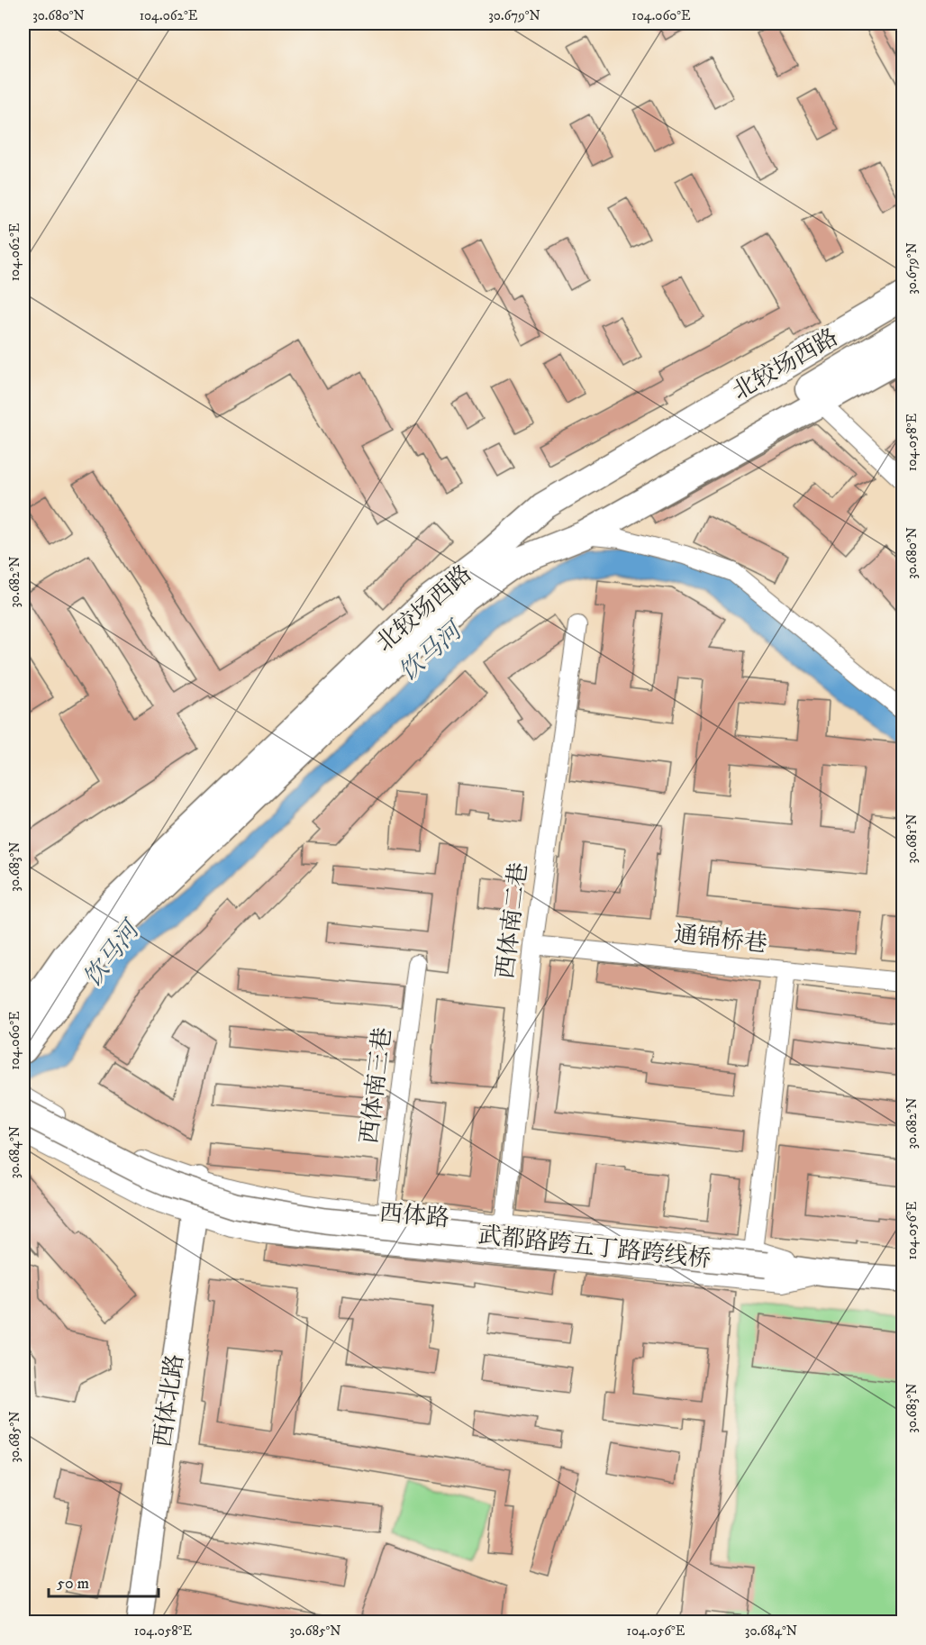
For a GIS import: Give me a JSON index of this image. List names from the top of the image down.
{
  "streets": {
    "main road": ["北较场西路"],
    "street": [
      "西体南二巷",
      "通锦桥巷",
      "西体南三巷",
      "西体路",
      "武都路跨五丁路跨线桥",
      "西体北路"
    ]
  },
  "crossings": [
    ["西体南二巷", "通锦桥巷"],
    ["西体南二巷", "西体路"],
    ["西体南三巷", "西体路"],
    ["西体路", "武都路跨五丁路跨线桥"],
    ["西体路", "西体北路"]
  ],
  "water": ["饮马河"],
  "scale_bar": "50 m",
  "coordinates": [
    "30.680°N",
    "104.062°E",
    "30.679°N",
    "104.060°E",
    "104.058°E",
    "30.682°N",
    "30.681°N",
    "30.683°N",
    "30.684°N",
    "104.056°E",
    "30.685°N"
  ]
}
